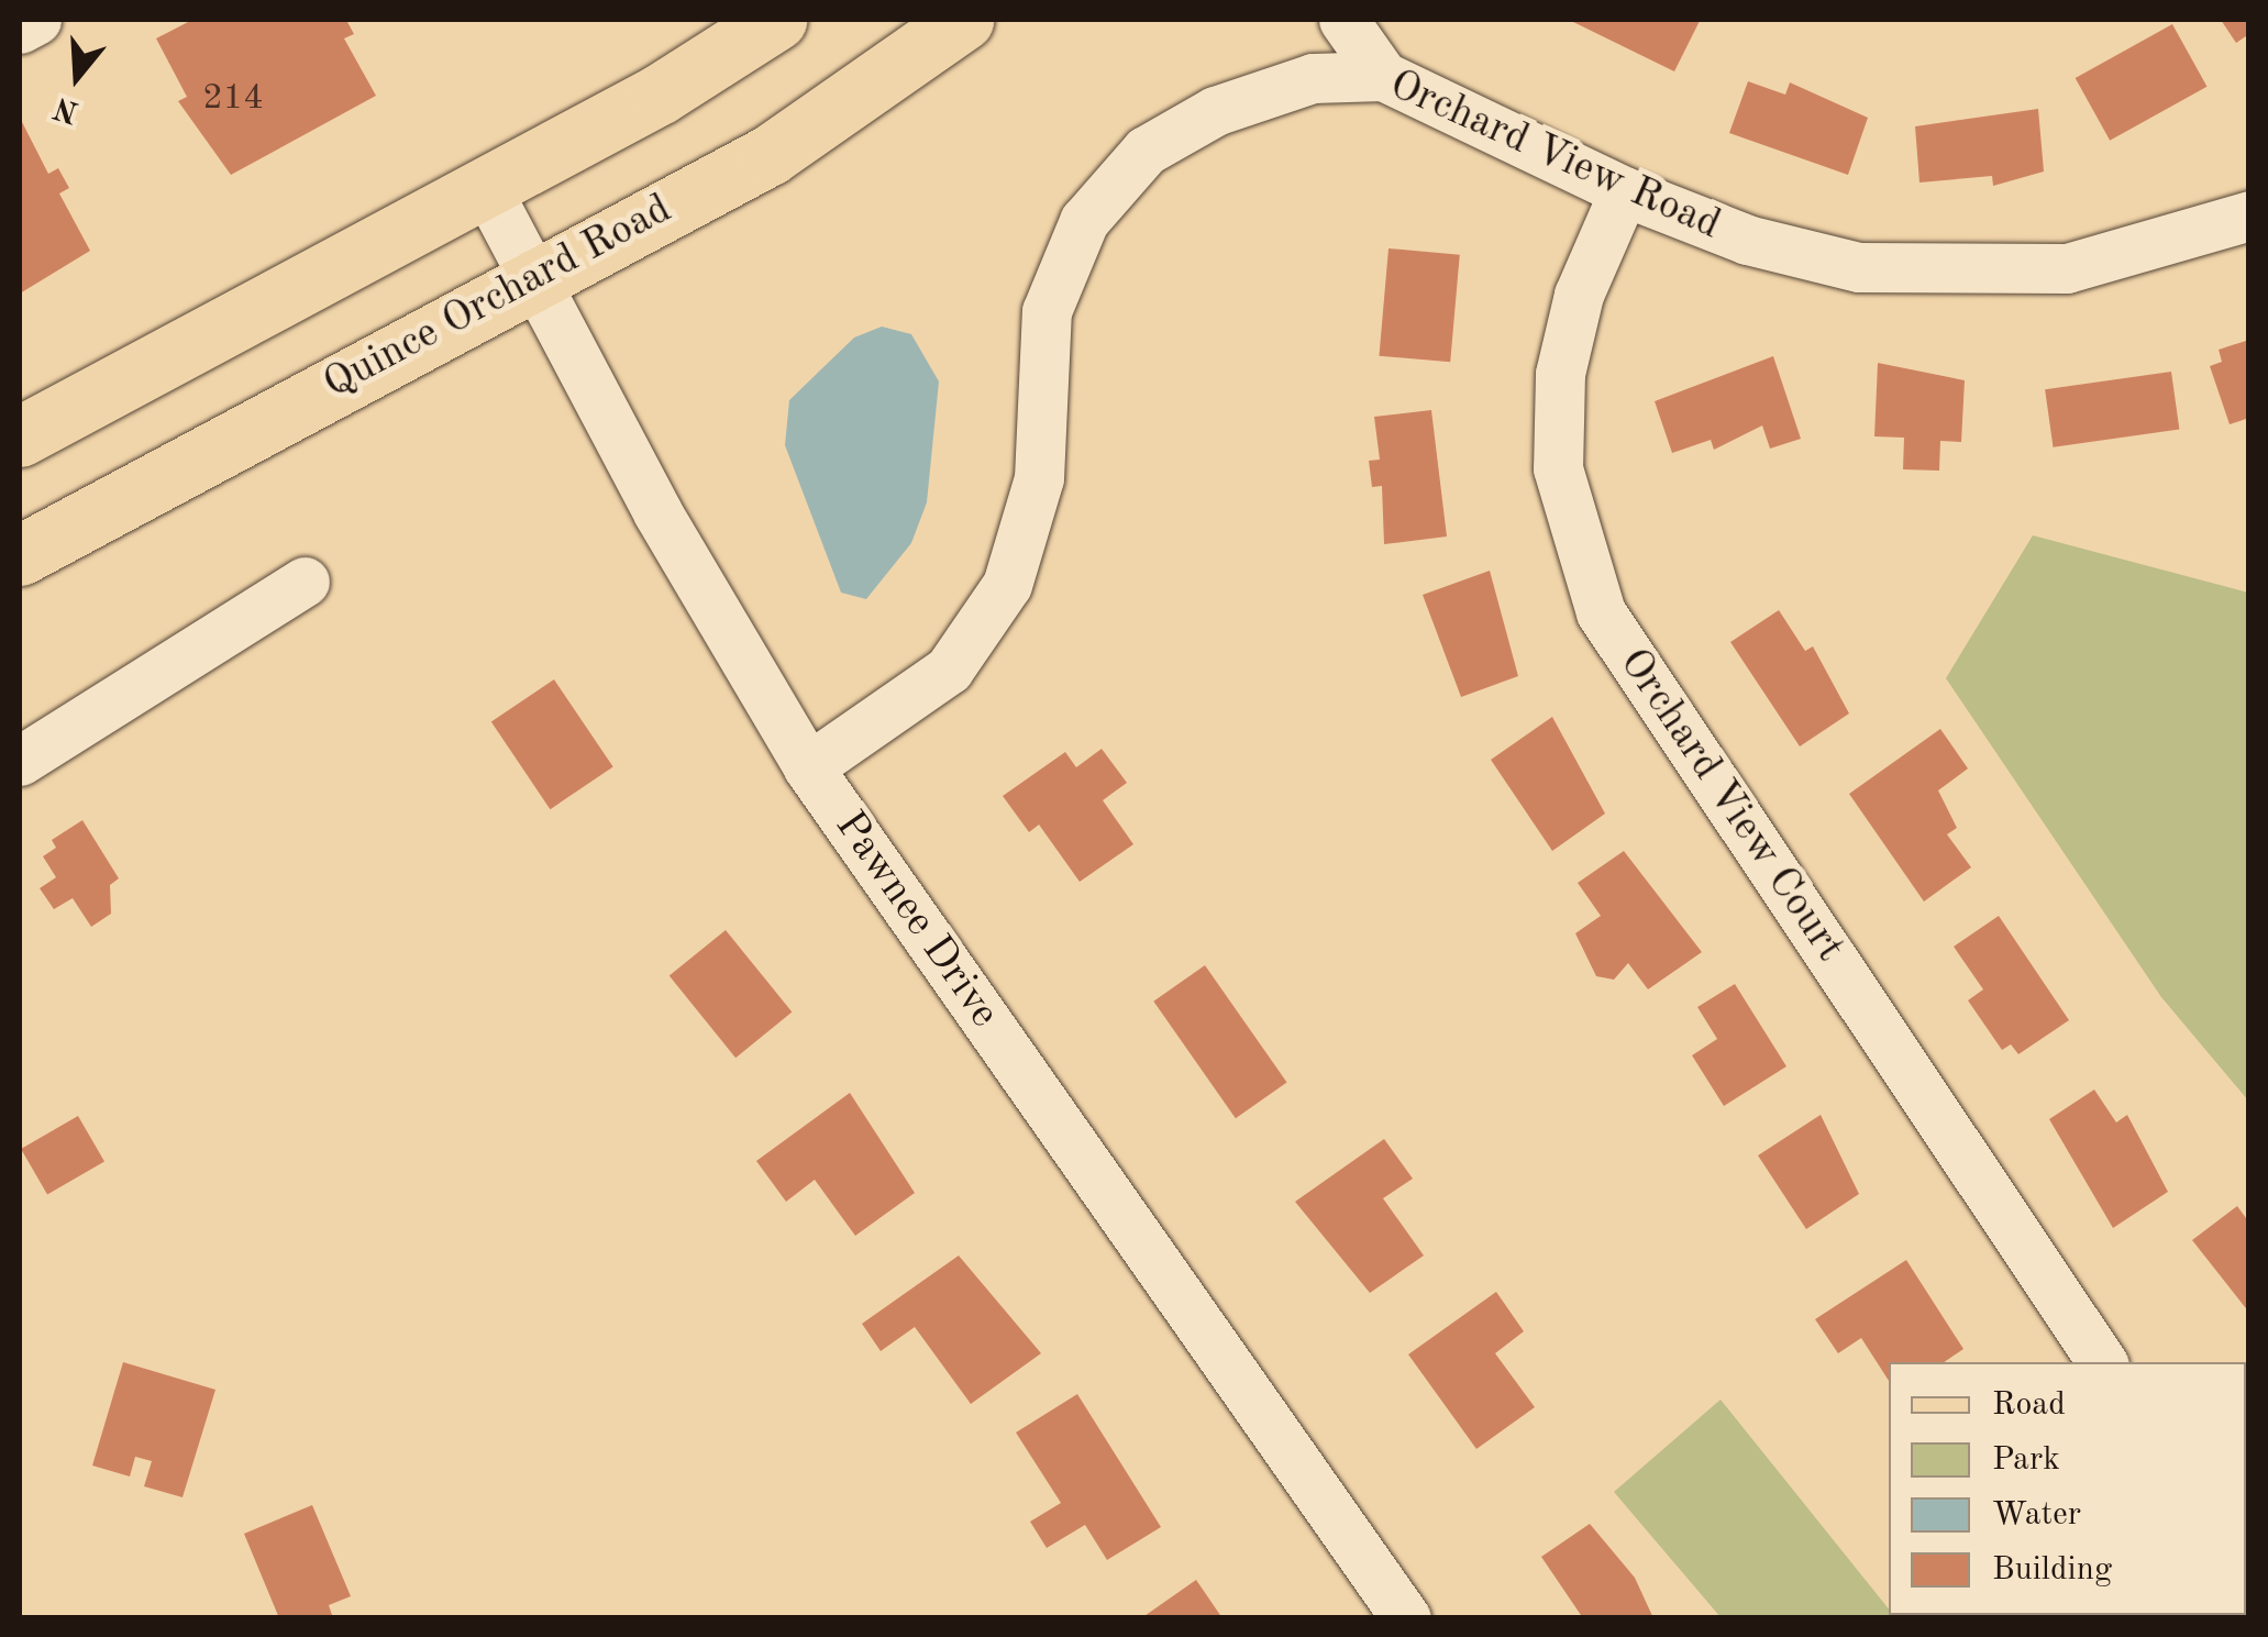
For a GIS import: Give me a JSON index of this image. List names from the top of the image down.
{
  "streets": {
    "main road": ["Quince Orchard Road"],
    "street": ["Orchard View Road", "Orchard View Court", "Pawnee Drive"]
  },
  "crossings": [
    ["Orchard View Road", "Orchard View Court"],
    ["Orchard View Road", "Pawnee Drive"],
    ["Quince Orchard Road", "Pawnee Drive"]
  ],
  "house_numbers": ["214"],
  "legend": [
    "Road",
    "Park",
    "Water",
    "Building"
  ],
  "north": "bottom"
}
